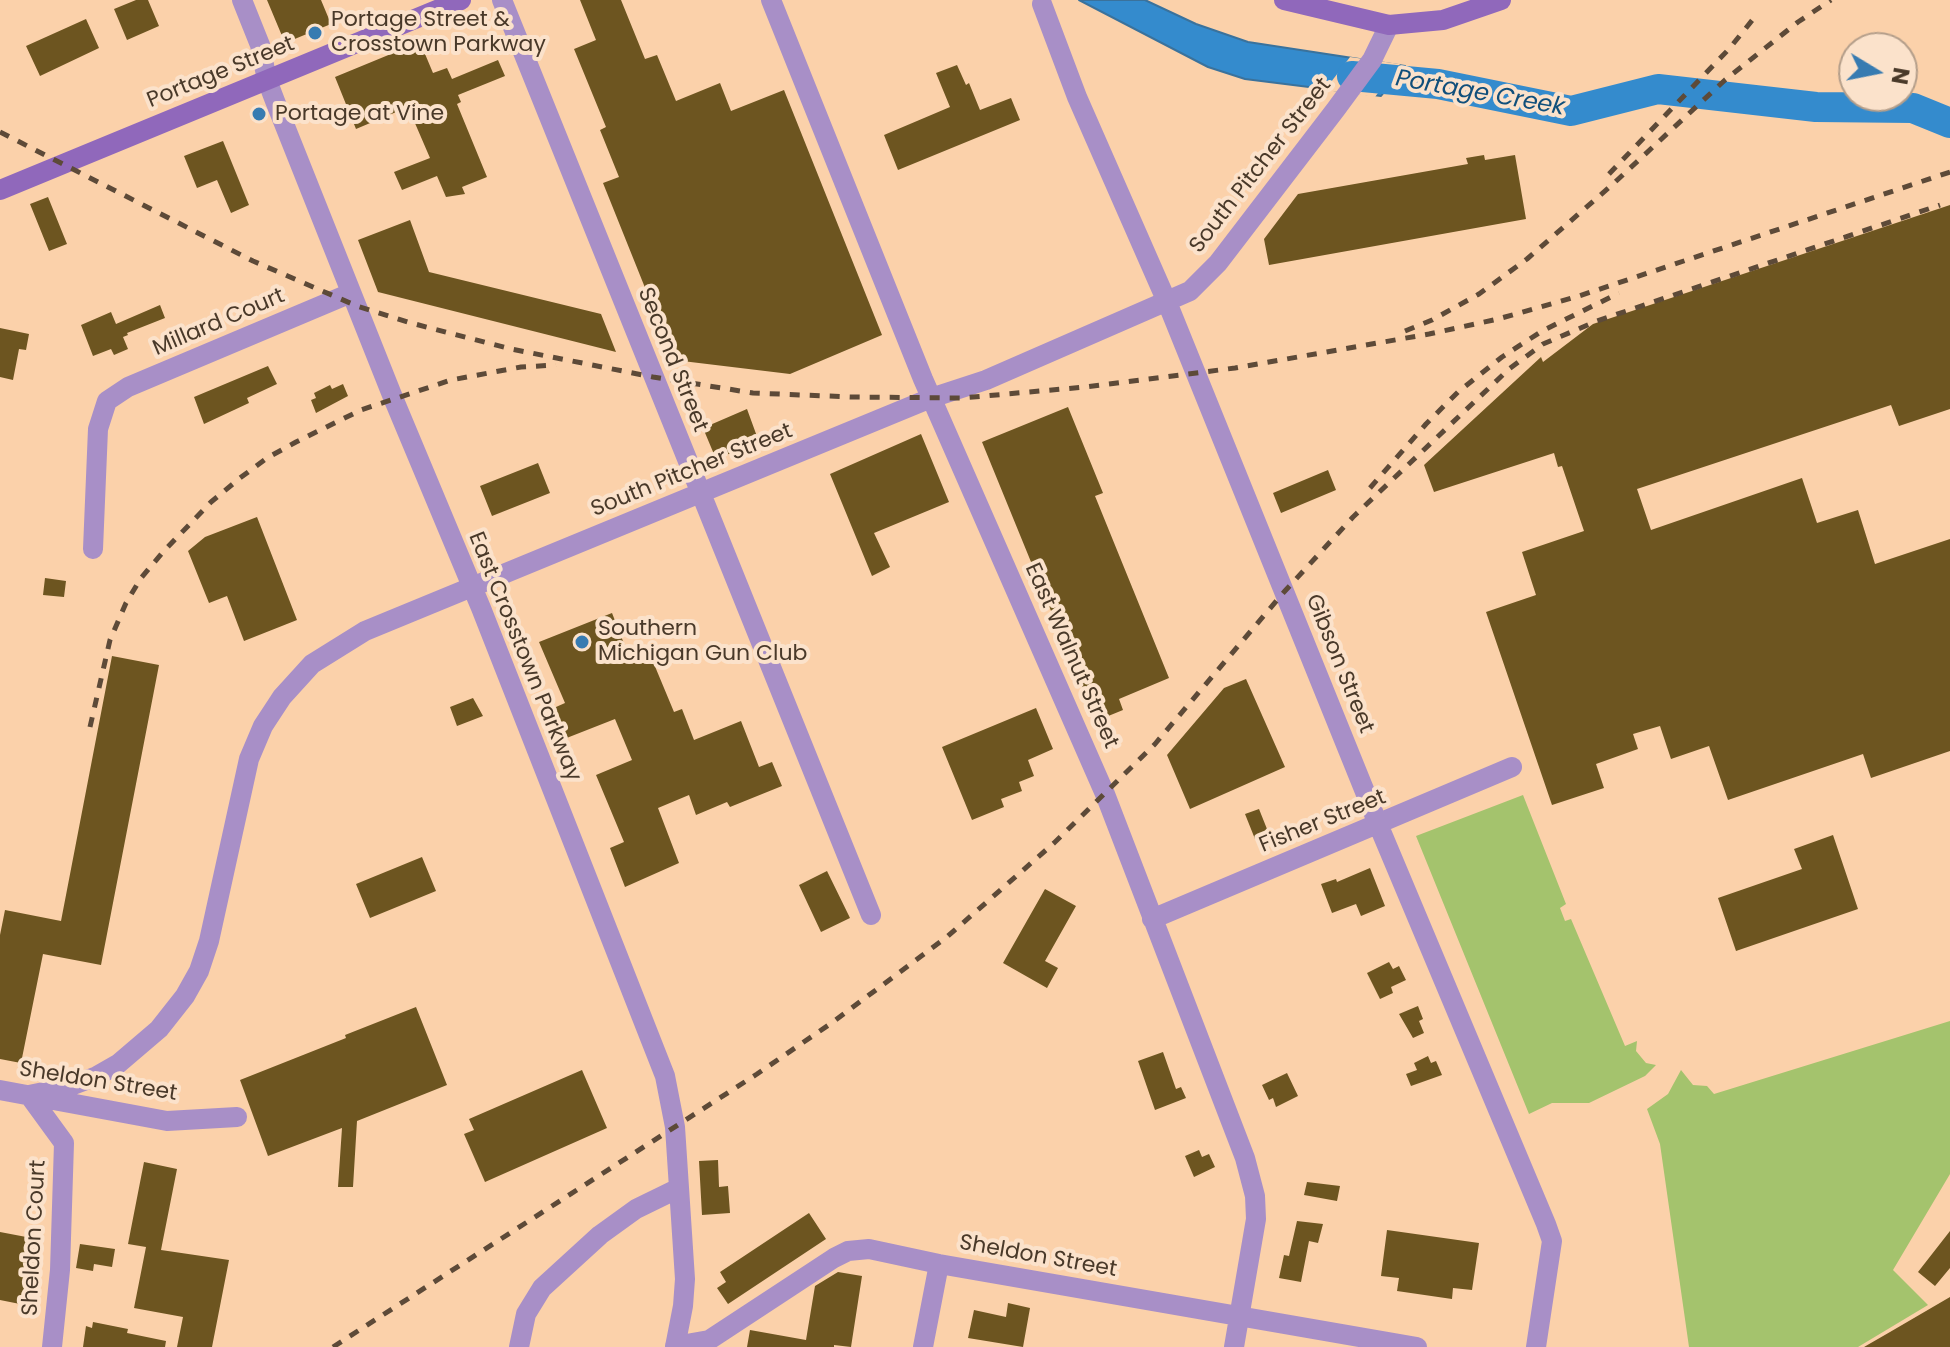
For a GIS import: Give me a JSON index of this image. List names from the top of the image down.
{
  "streets": {
    "main road": ["Portage Street"],
    "street": [
      "South Pitcher Street",
      "Millard Court",
      "Second Street",
      "East Walnut Street",
      "East Crosstown Parkway",
      "Gibson Street",
      "Fisher Street",
      "Sheldon Street",
      "Sheldon Court"
    ]
  },
  "crossings": [
    ["Portage Street", "East Crosstown Parkway"],
    ["South Pitcher Street", "Second Street"],
    ["South Pitcher Street", "East Walnut Street"],
    ["South Pitcher Street", "East Crosstown Parkway"],
    ["South Pitcher Street", "Gibson Street"],
    ["South Pitcher Street", "Sheldon Street"],
    ["South Pitcher Street", "Sheldon Court"],
    ["Millard Court", "East Crosstown Parkway"],
    ["East Walnut Street", "Fisher Street"],
    ["East Walnut Street", "Sheldon Street"],
    ["East Crosstown Parkway", "Sheldon Street"],
    ["Gibson Street", "Fisher Street"],
    ["Sheldon Street", "Sheldon Court"]
  ],
  "water": ["Portage Creek"],
  "places": ["Portage Street & Crosstown Parkway", "Portage at Vine", "Southern Michigan Gun Club"],
  "north": "right"
}
